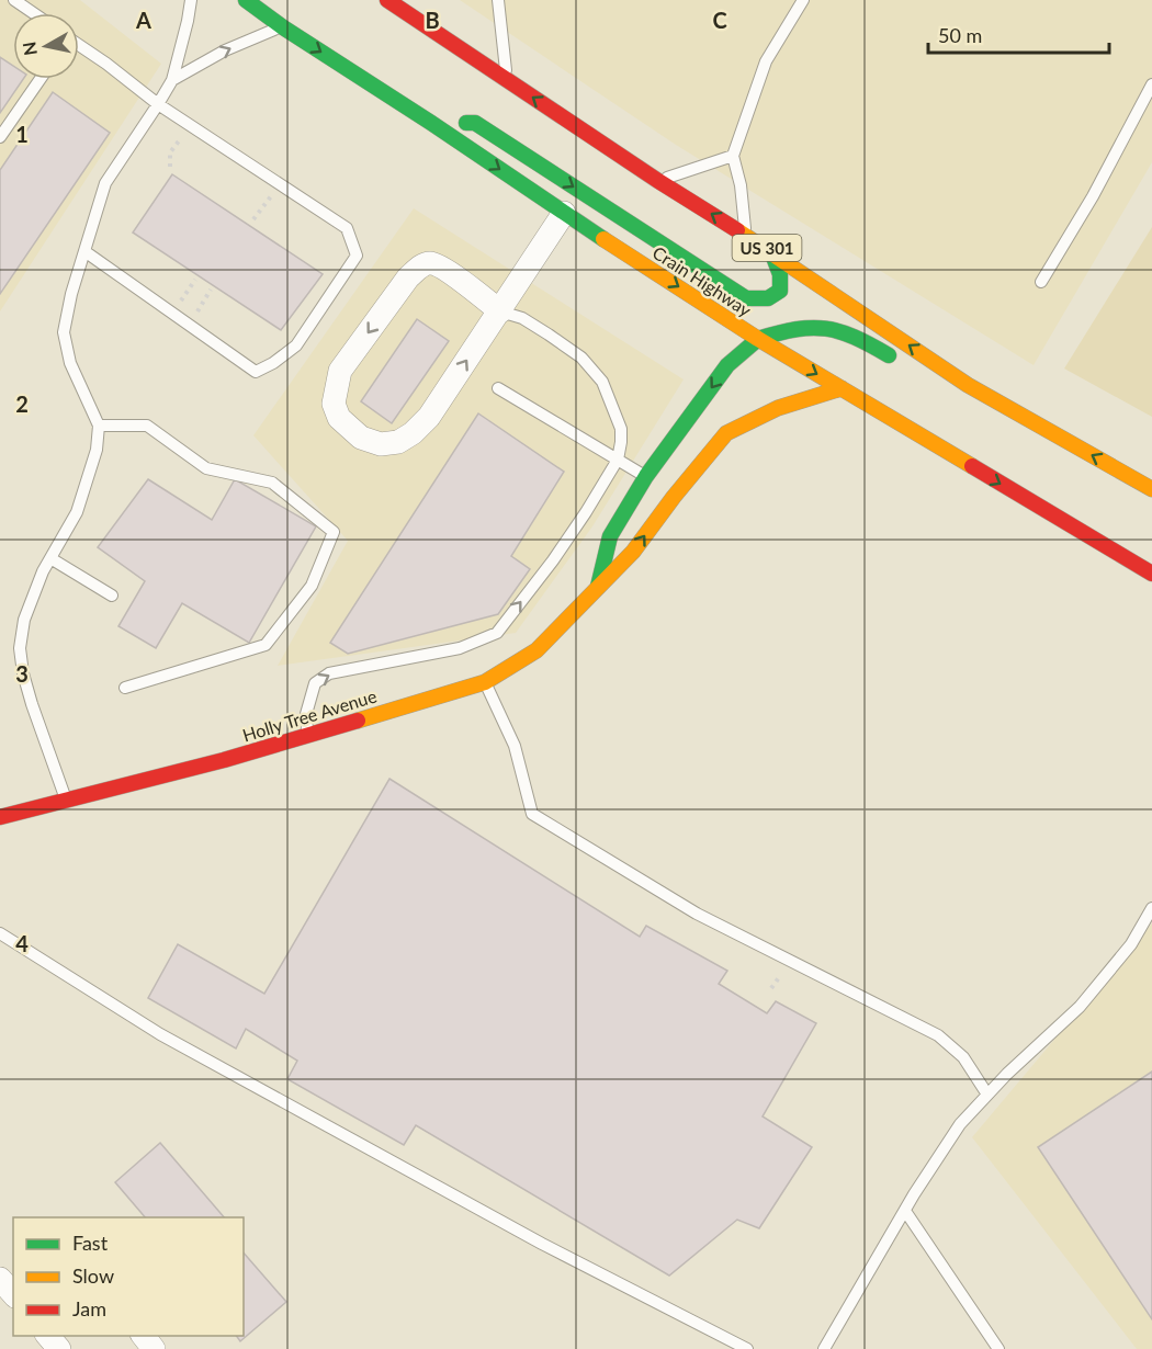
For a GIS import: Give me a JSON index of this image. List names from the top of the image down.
{
  "streets": {
    "main road": ["US 301", "Crain Highway", "Holly Tree Avenue"]
  },
  "crossings": [
    ["Crain Highway", "Holly Tree Avenue"]
  ],
  "legend": ["Fast", "Slow", "Jam"],
  "scale_bar": "50 m",
  "north": "left",
  "grid": {
    "columns": ["A", "B", "C"],
    "rows": [
      "1",
      "2",
      "3",
      "4"
    ]
  }
}
